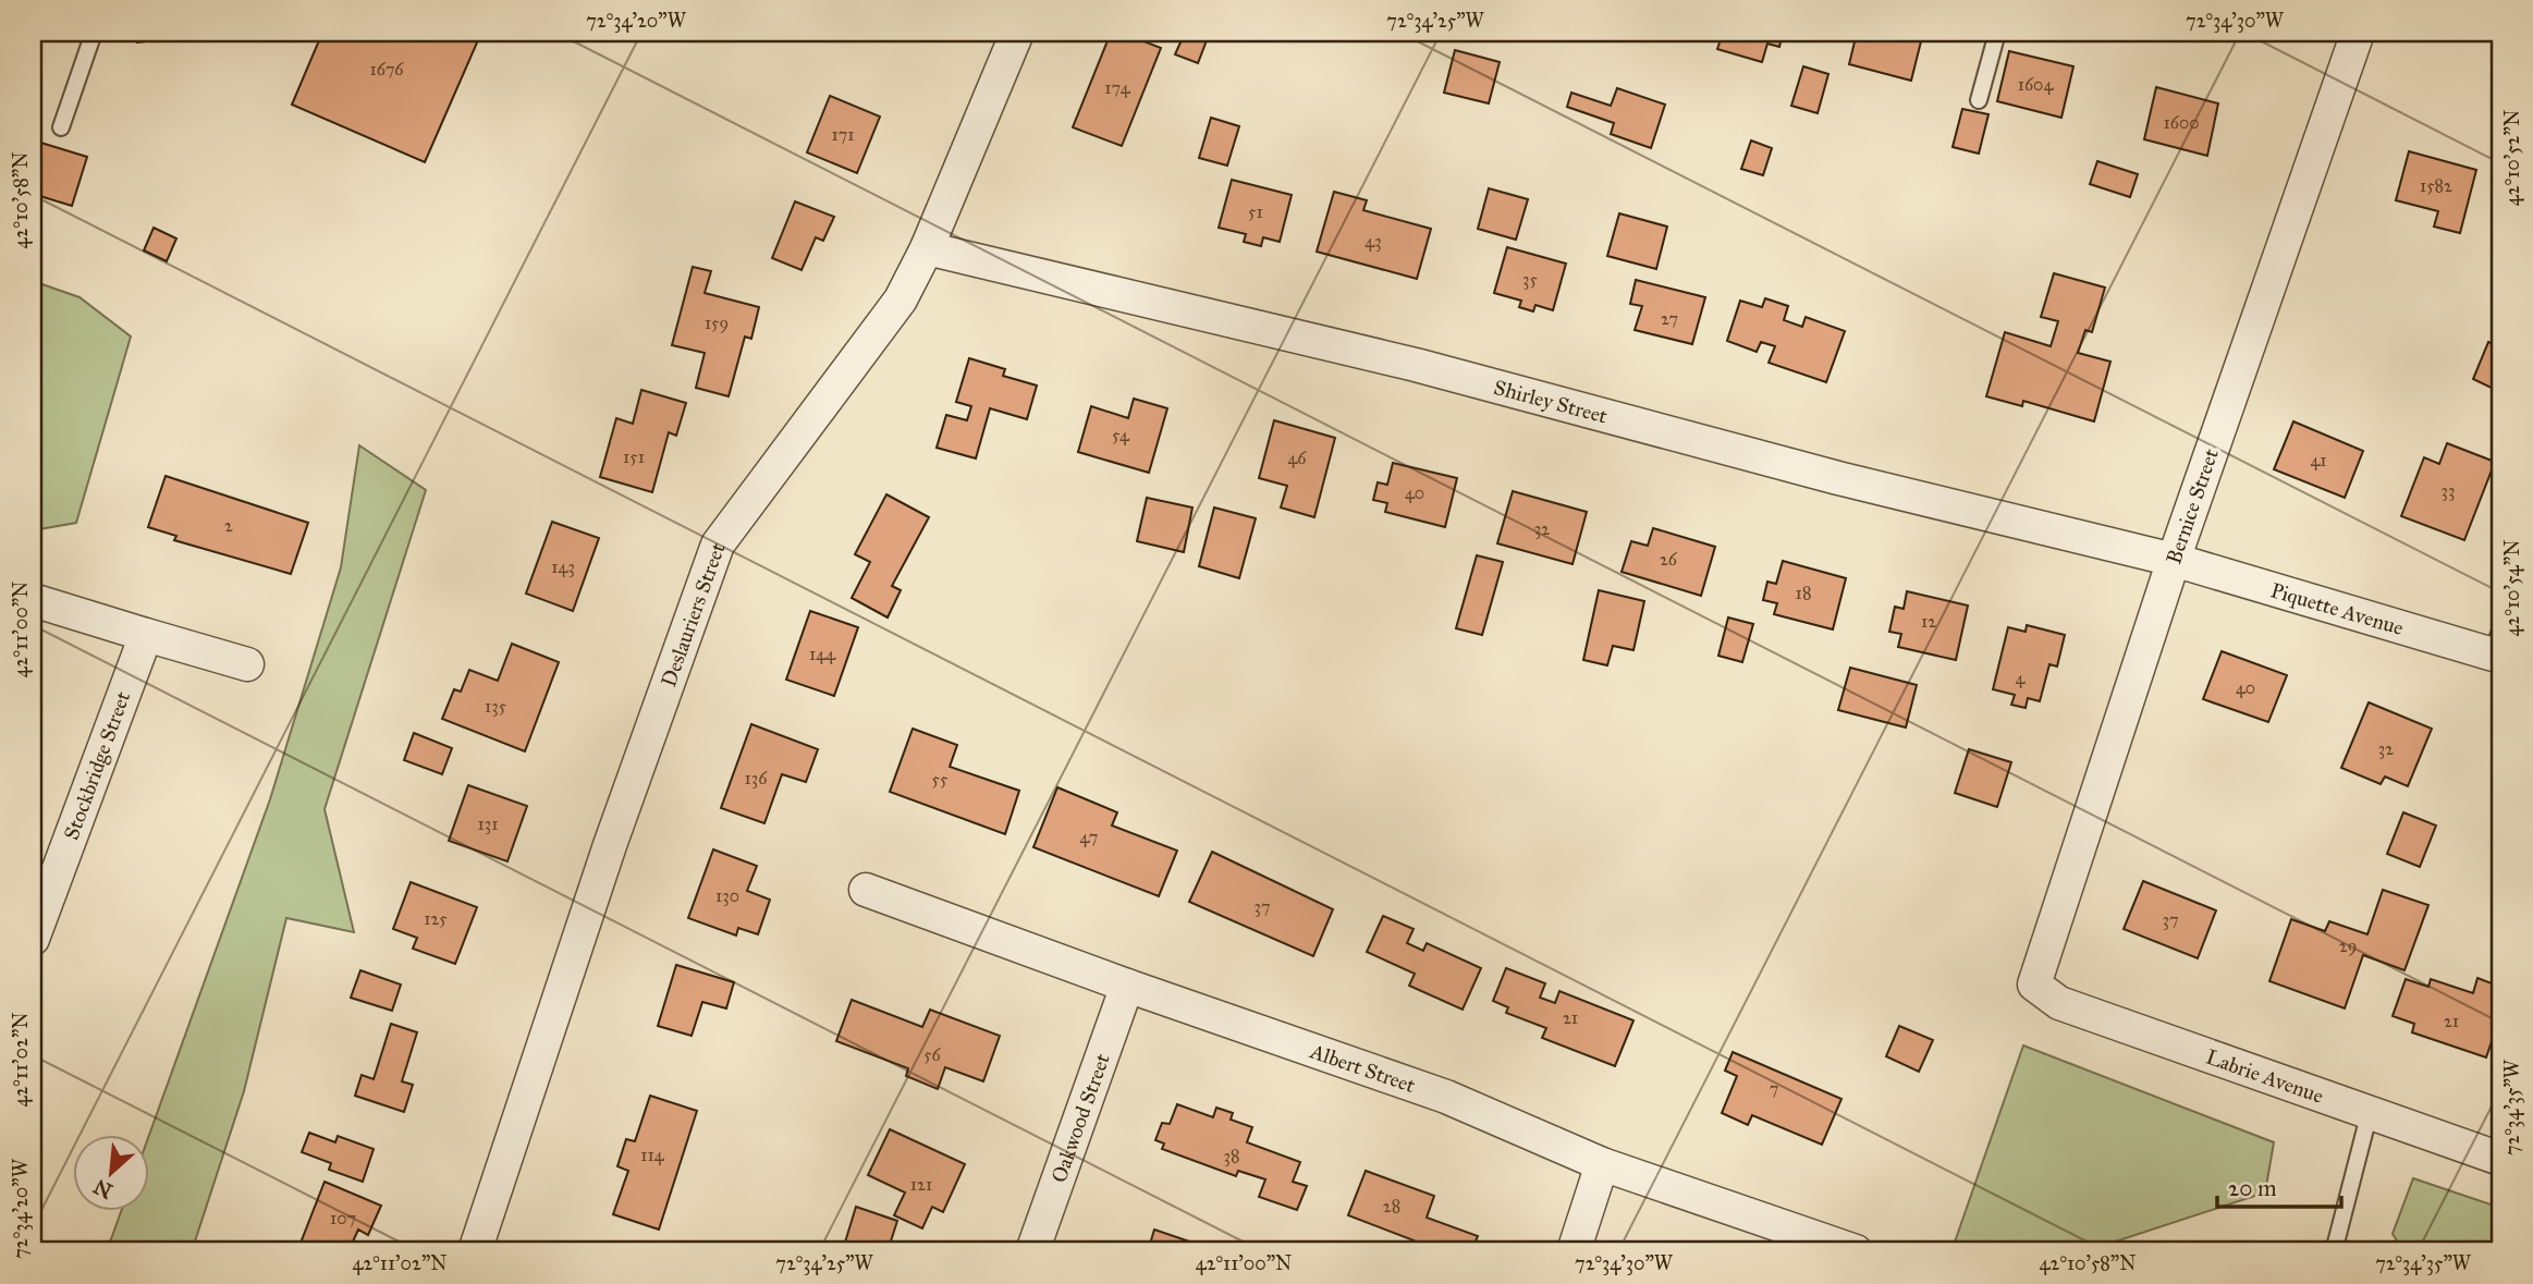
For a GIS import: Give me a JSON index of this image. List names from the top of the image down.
{
  "streets": {
    "street": [
      "Shirley Street",
      "Bernice Street",
      "Piquette Avenue",
      "Deslauriers Street",
      "Stockbridge Street",
      "Albert Street",
      "Labrie Avenue",
      "Oakwood Street"
    ]
  },
  "crossings": [
    ["Shirley Street", "Bernice Street"],
    ["Shirley Street", "Piquette Avenue"],
    ["Shirley Street", "Deslauriers Street"],
    ["Bernice Street", "Piquette Avenue"],
    ["Bernice Street", "Labrie Avenue"],
    ["Albert Street", "Oakwood Street"]
  ],
  "house_numbers": [
    "1676",
    "1604",
    "174",
    "1600",
    "171",
    "1582",
    "51",
    "43",
    "35",
    "27",
    "159",
    "54",
    "151",
    "46",
    "41",
    "33",
    "40",
    "2",
    "32",
    "26",
    "143",
    "18",
    "12",
    "144",
    "4",
    "40",
    "135",
    "32",
    "136",
    "55",
    "131",
    "47",
    "130",
    "37",
    "125",
    "37",
    "29",
    "21",
    "21",
    "56",
    "7",
    "114",
    "38",
    "121",
    "28",
    "107"
  ],
  "scale_bar": "20 m",
  "north": "bottom left",
  "coordinates": [
    "72°34'20\"W",
    "72°34'25\"W",
    "72°34'30\"W",
    "42°10'52\"N",
    "42°10'58\"N",
    "42°10'54\"N",
    "42°11'00\"N",
    "42°11'02\"N",
    "72°34'35\"W"
  ]
}
